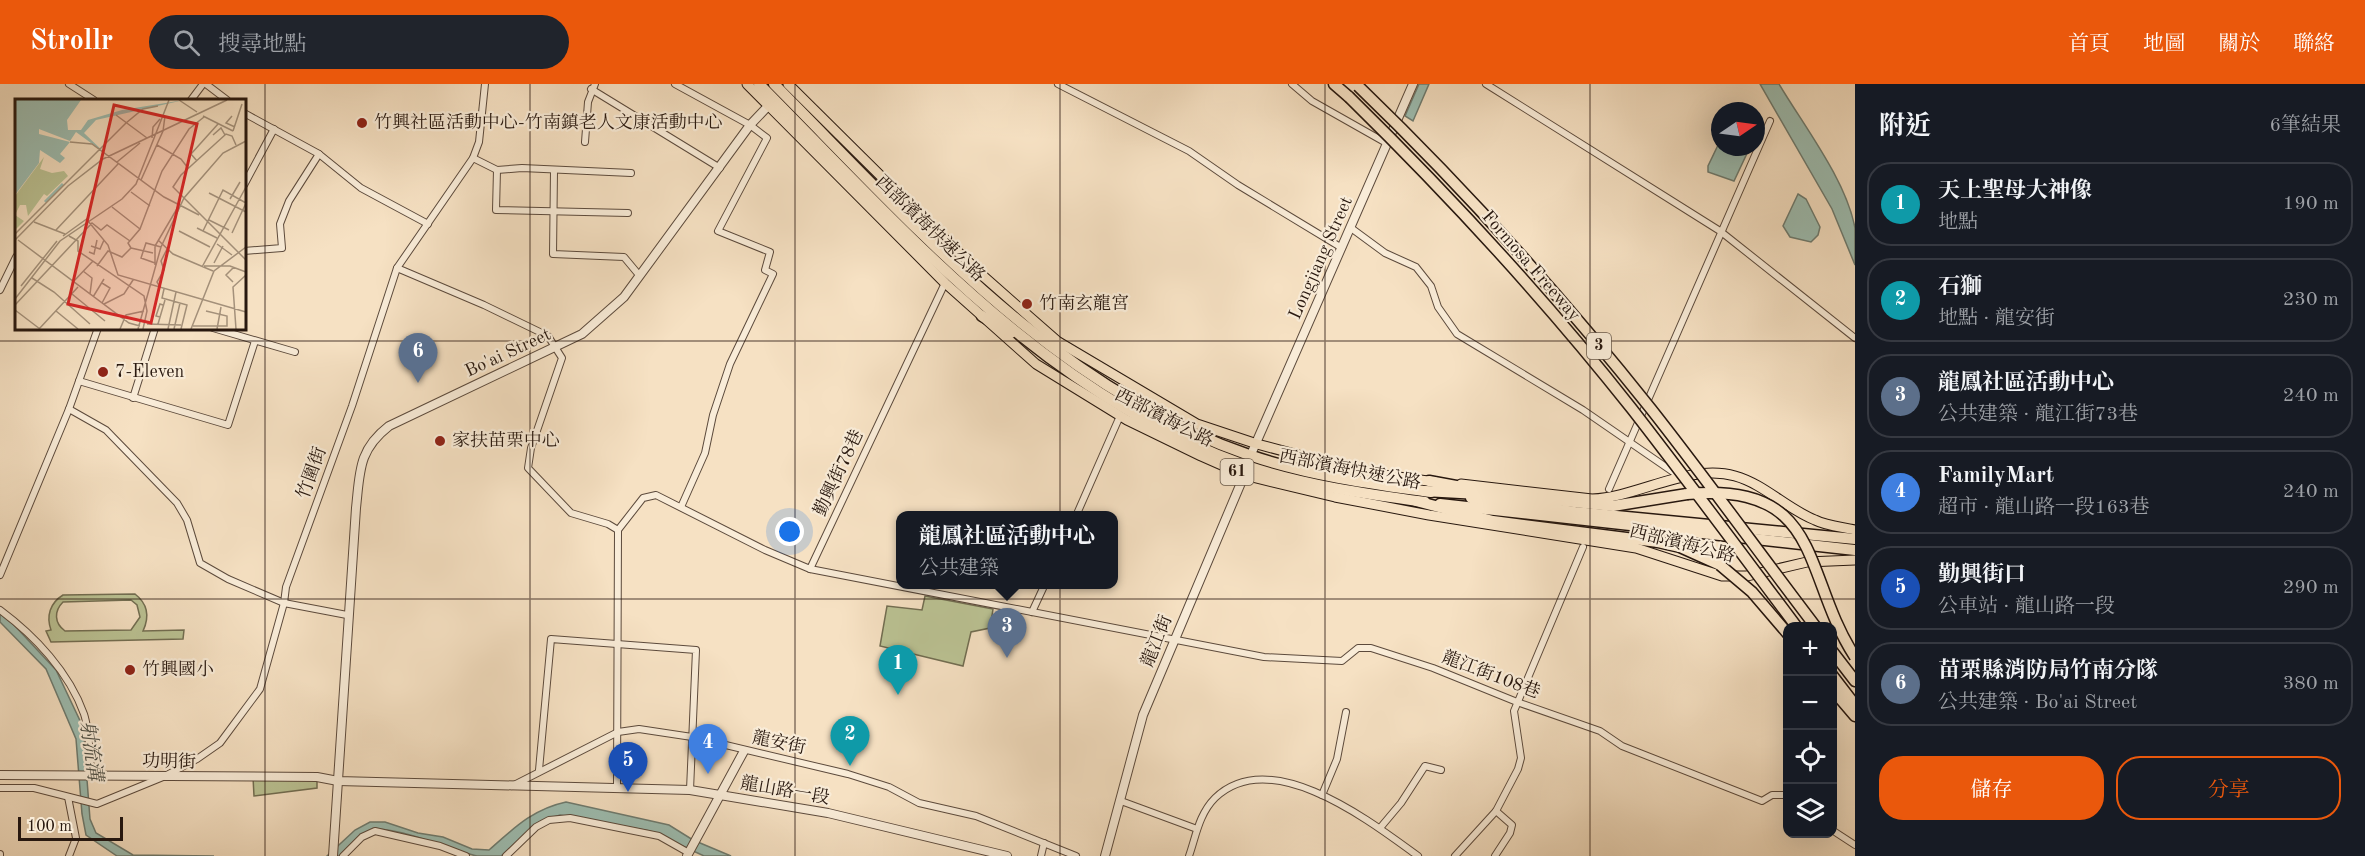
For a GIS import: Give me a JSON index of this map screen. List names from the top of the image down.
{
  "streets": {
    "highway": [
      "西部濱海快速公路",
      "Formosa Freeway",
      "3",
      "61"
    ],
    "main road": ["西部濱海公路"],
    "street": [
      "Longjiang Street",
      "Bo'ai Street",
      "竹圍街",
      "勤興街78巷",
      "龍江街",
      "龍江街108巷",
      "龍安街",
      "功明街",
      "龍山路一段"
    ]
  },
  "crossings": [
    ["西部濱海快速公路", "Bo'ai Street"],
    ["西部濱海快速公路", "西部濱海公路"],
    ["西部濱海快速公路", "龍江街"],
    ["Longjiang Street", "西部濱海公路"],
    ["Longjiang Street", "龍江街"],
    ["Bo'ai Street", "西部濱海公路"],
    ["Bo'ai Street", "功明街"],
    ["Bo'ai Street", "龍山路一段"],
    ["西部濱海公路", "勤興街78巷"],
    ["西部濱海公路", "龍江街"],
    ["竹圍街", "功明街"],
    ["勤興街78巷", "龍江街108巷"],
    ["龍江街", "龍江街108巷"],
    ["龍安街", "龍山路一段"],
    ["功明街", "龍山路一段"]
  ],
  "water": ["射流溝"],
  "places": [
    "竹興社區活動中心-竹南鎮老人文康活動中心",
    "竹南玄龍宮",
    "7-Eleven",
    "家扶苗栗中心",
    "竹興國小"
  ],
  "scale_bar": "100 m",
  "north": "right",
  "page": {
    "header": "Strollr",
    "search": "搜尋地點",
    "nav": [
      "首頁",
      "地圖",
      "關於",
      "聯絡"
    ],
    "heading": ["附近", "6筆結果"],
    "list": [
      {
        "mark": "1",
        "name": "天上聖母大神像",
        "note": "地點",
        "value": "190 m"
      },
      {
        "mark": "2",
        "name": "石獅",
        "note": "地點 · 龍安街",
        "value": "230 m"
      },
      {
        "mark": "3",
        "name": "龍鳳社區活動中心",
        "note": "公共建築 · 龍江街73巷",
        "value": "240 m"
      },
      {
        "mark": "4",
        "name": "FamilyMart",
        "note": "超市 · 龍山路一段163巷",
        "value": "240 m"
      },
      {
        "mark": "5",
        "name": "勤興街口",
        "note": "公車站 · 龍山路一段",
        "value": "290 m"
      },
      {
        "mark": "6",
        "name": "苗栗縣消防局竹南分隊",
        "note": "公共建築 · Bo'ai Street",
        "value": "380 m"
      }
    ],
    "pins": [
      "6",
      "3",
      "1",
      "2",
      "4",
      "5"
    ],
    "popup": ["龍鳳社區活動中心", "公共建築"],
    "map_buttons": ["+", "−"],
    "buttons": ["儲存", "分享"],
    "scale": "100 m"
  }
}
